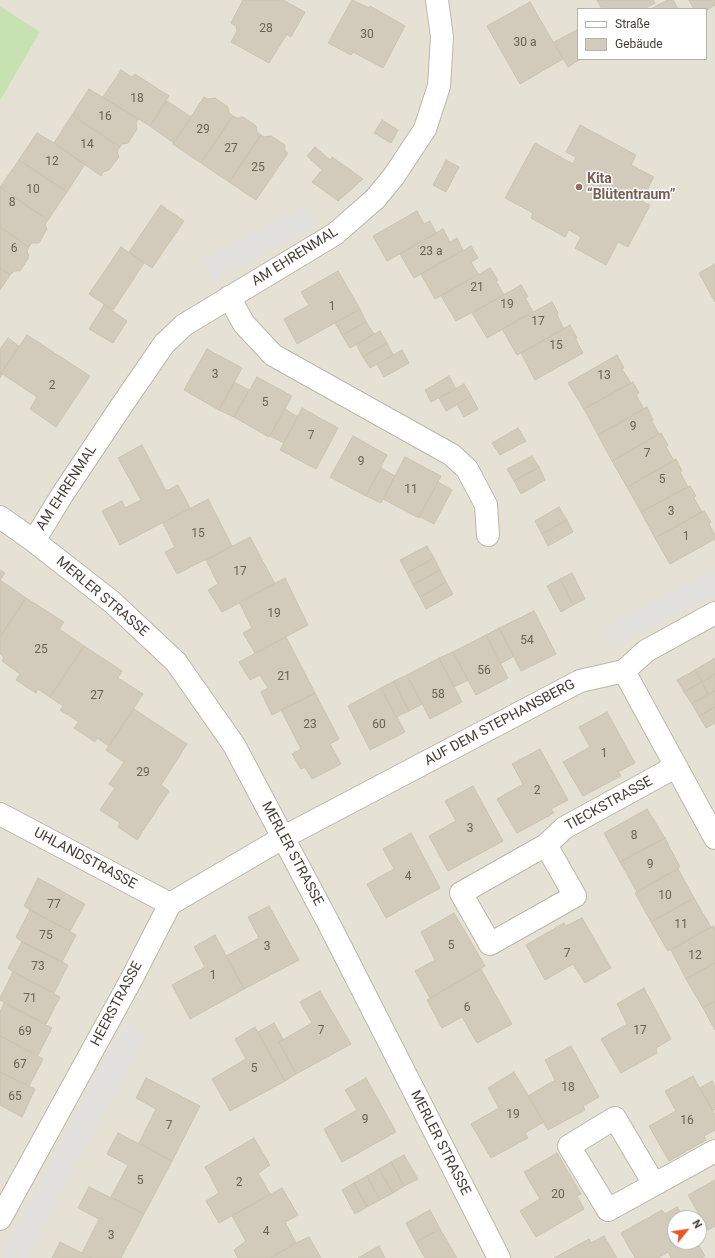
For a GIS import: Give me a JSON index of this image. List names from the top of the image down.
{
  "streets": {
    "street": [
      "AM EHRENMAL",
      "MERLER STRASSE",
      "AUF DEM STEPHANSBERG",
      "TIECKSTRASSE",
      "UHLANDSTRASSE",
      "HEERSTRASSE"
    ]
  },
  "crossings": [
    ["AM EHRENMAL", "MERLER STRASSE"],
    ["MERLER STRASSE", "AUF DEM STEPHANSBERG"],
    ["UHLANDSTRASSE", "HEERSTRASSE"]
  ],
  "places": ["Kita “Blütentraum”"],
  "house_numbers": [
    "28",
    "30",
    "30 a",
    "18",
    "16",
    "29",
    "14",
    "27",
    "12",
    "25",
    "10",
    "8",
    "6",
    "23 a",
    "21",
    "19",
    "1",
    "17",
    "15",
    "3",
    "13",
    "2",
    "5",
    "9",
    "7",
    "7",
    "9",
    "5",
    "11",
    "3",
    "15",
    "1",
    "17",
    "19",
    "54",
    "25",
    "56",
    "21",
    "58",
    "27",
    "23",
    "60",
    "1",
    "29",
    "2",
    "3",
    "8",
    "9",
    "4",
    "10",
    "77",
    "11",
    "75",
    "5",
    "3",
    "7",
    "12",
    "73",
    "1",
    "71",
    "6",
    "7",
    "17",
    "69",
    "67",
    "5",
    "18",
    "65",
    "19",
    "9",
    "16",
    "7",
    "5",
    "2",
    "20",
    "4",
    "3"
  ],
  "legend": ["Straße", "Gebäude"],
  "north": "top right"
}
